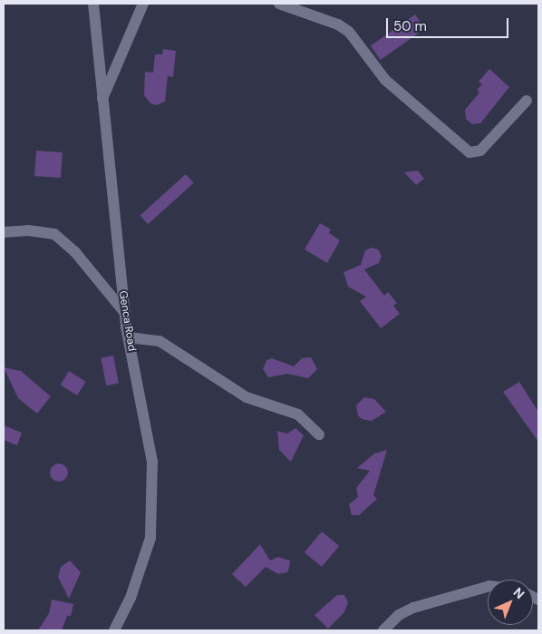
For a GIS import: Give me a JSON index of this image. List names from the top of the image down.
{
  "streets": {
    "street": ["Genca Road"]
  },
  "scale_bar": "50 m",
  "north": "top right"
}
